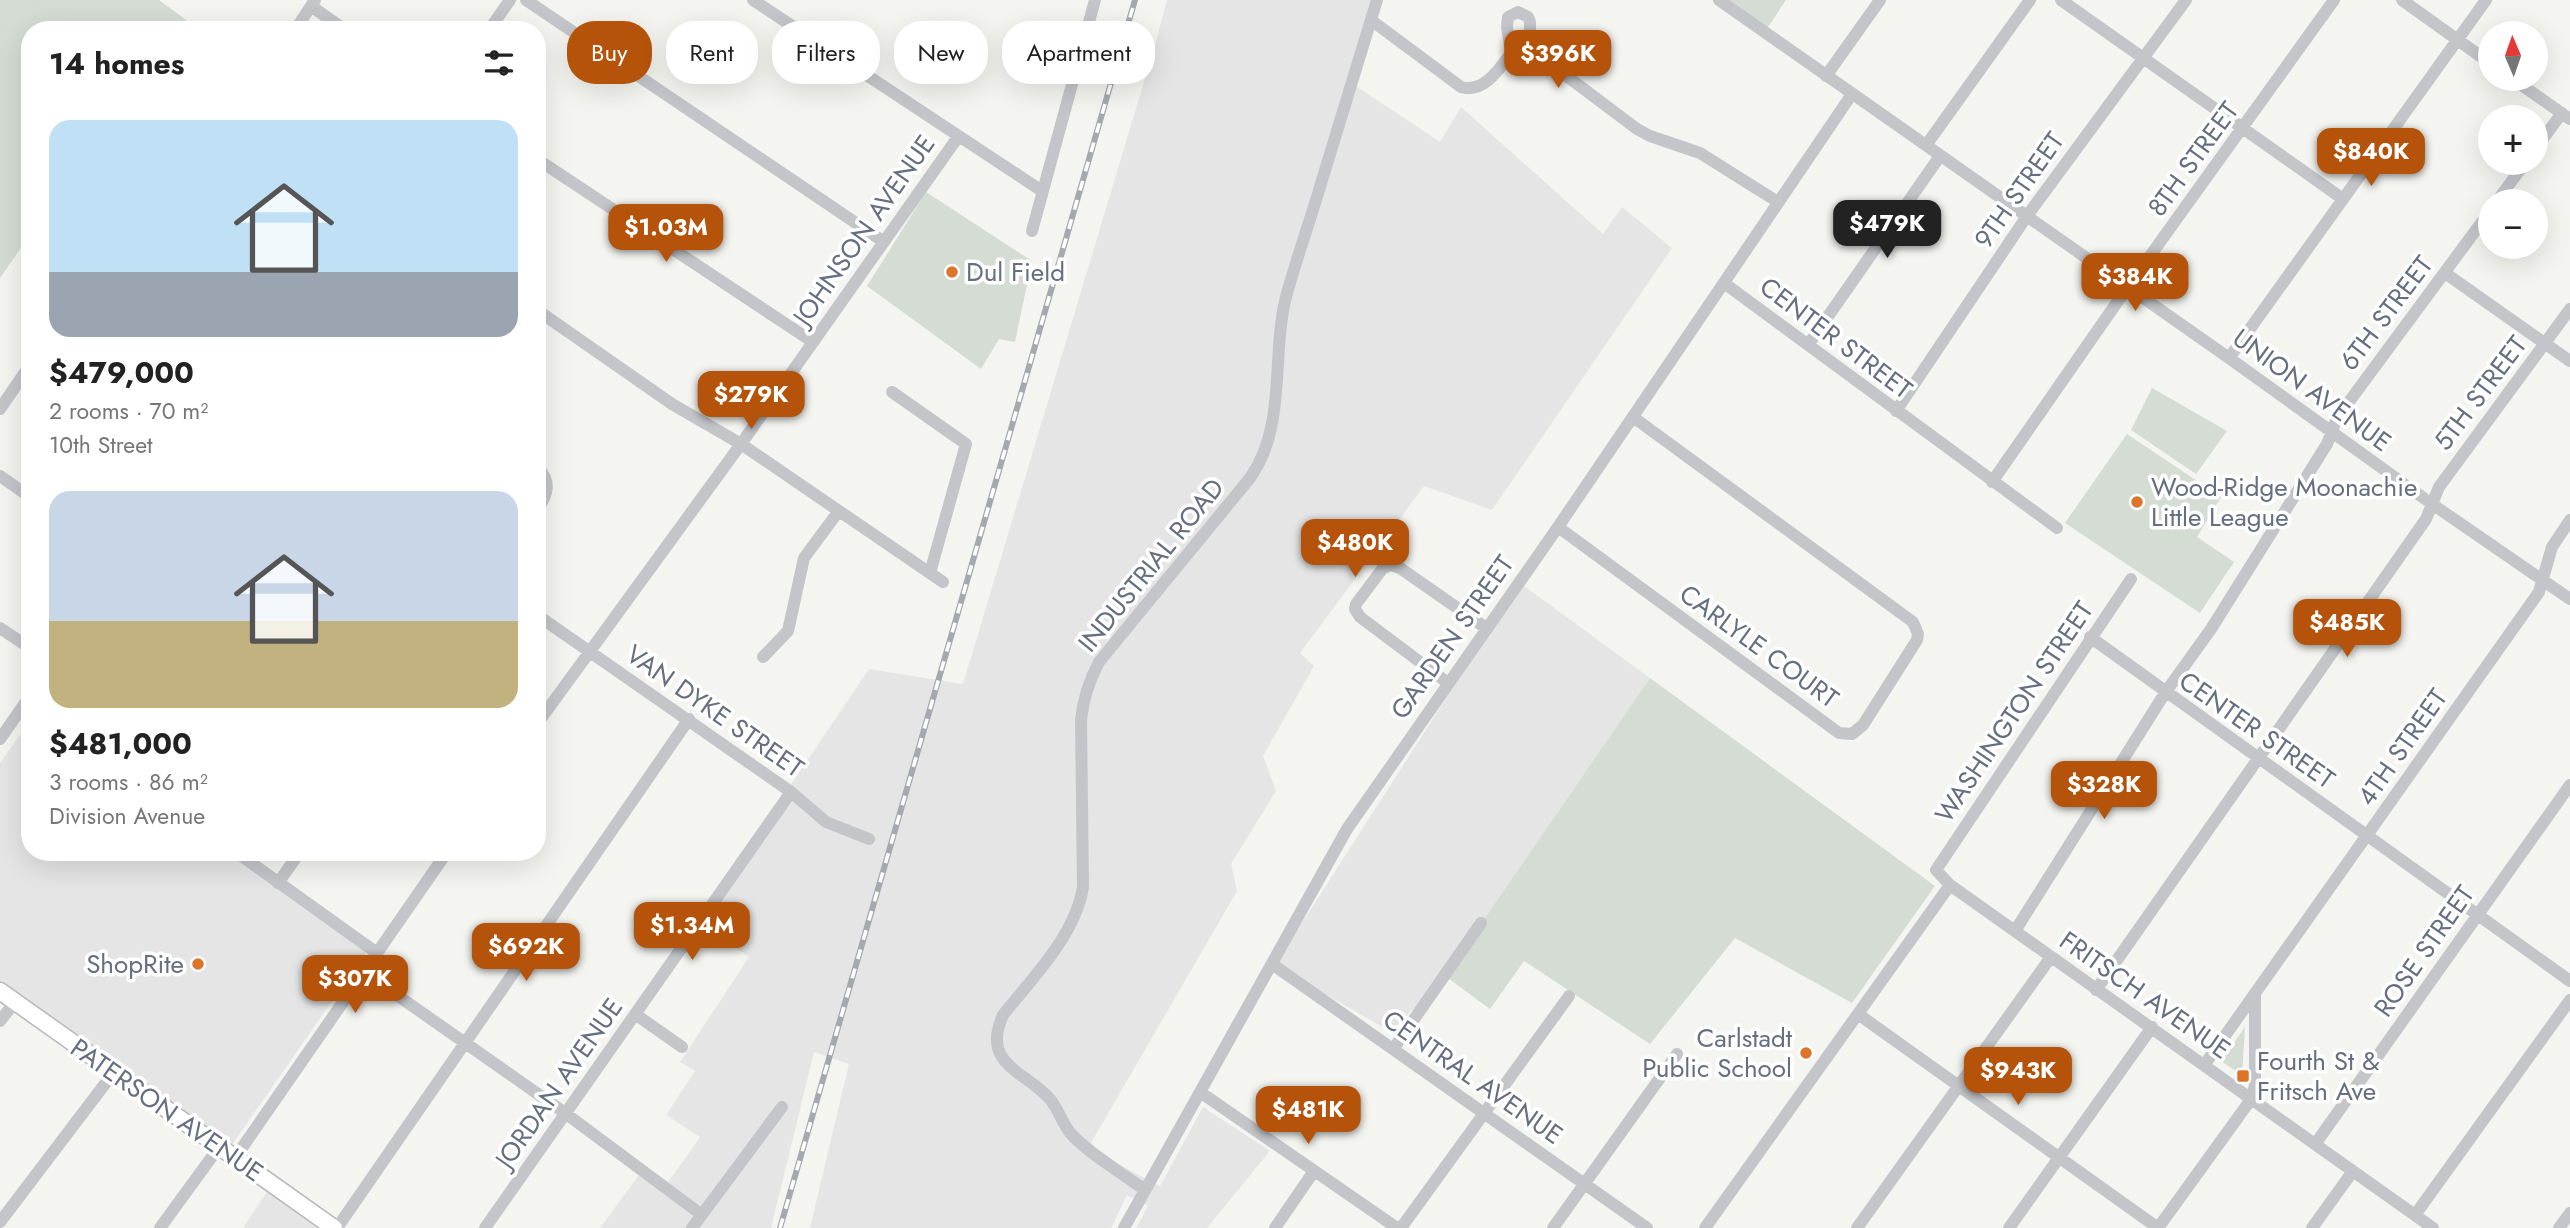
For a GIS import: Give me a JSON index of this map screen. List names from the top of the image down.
{
  "streets": {
    "main road": ["PATERSON AVENUE"],
    "street": [
      "8TH STREET",
      "9TH STREET",
      "JOHNSON AVENUE",
      "6TH STREET",
      "CENTER STREET",
      "UNION AVENUE",
      "5TH STREET",
      "INDUSTRIAL ROAD",
      "GARDEN STREET",
      "CARLYLE COURT",
      "VAN DYKE STREET",
      "WASHINGTON STREET",
      "4TH STREET",
      "ROSE STREET",
      "FRITSCH AVENUE",
      "CENTRAL AVENUE",
      "JORDAN AVENUE"
    ]
  },
  "crossings": [
    ["8TH STREET", "CENTER STREET"],
    ["8TH STREET", "UNION AVENUE"],
    ["9TH STREET", "CENTER STREET"],
    ["9TH STREET", "UNION AVENUE"],
    ["JOHNSON AVENUE", "VAN DYKE STREET"],
    ["6TH STREET", "CENTER STREET"],
    ["6TH STREET", "UNION AVENUE"],
    ["6TH STREET", "FRITSCH AVENUE"],
    ["CENTER STREET", "5TH STREET"],
    ["CENTER STREET", "GARDEN STREET"],
    ["CENTER STREET", "WASHINGTON STREET"],
    ["CENTER STREET", "4TH STREET"],
    ["CENTER STREET", "ROSE STREET"],
    ["UNION AVENUE", "5TH STREET"],
    ["UNION AVENUE", "GARDEN STREET"],
    ["UNION AVENUE", "4TH STREET"],
    ["5TH STREET", "FRITSCH AVENUE"],
    ["INDUSTRIAL ROAD", "GARDEN STREET"],
    ["GARDEN STREET", "CARLYLE COURT"],
    ["GARDEN STREET", "CENTRAL AVENUE"],
    ["VAN DYKE STREET", "JORDAN AVENUE"],
    ["WASHINGTON STREET", "FRITSCH AVENUE"],
    ["4TH STREET", "FRITSCH AVENUE"],
    ["ROSE STREET", "FRITSCH AVENUE"]
  ],
  "places": {
    "other": [
      "Dul Field",
      "Wood-Ridge Moonachie Little League",
      "ShopRite",
      "Carlstadt Public School"
    ],
    "transit": ["Fourth St & Fritsch Ave"]
  },
  "north": "top",
  "page": {
    "map_buttons": ["+", "−"],
    "chip": [
      "Buy",
      "Rent",
      "Filters",
      "New",
      "Apartment"
    ],
    "heading": "14 homes",
    "price": [
      "$396K",
      "$840K",
      "$479K",
      "$1.03M",
      "$384K",
      "$279K",
      "$480K",
      "$485K",
      "$328K",
      "$1.34M",
      "$692K",
      "$307K",
      "$943K",
      "$481K"
    ],
    "list": [
      {
        "name": "$479,000",
        "note": "2 rooms · 70 m² · 10th Street"
      },
      {
        "name": "$481,000",
        "note": "3 rooms · 86 m² · Division Avenue"
      }
    ]
  }
}
